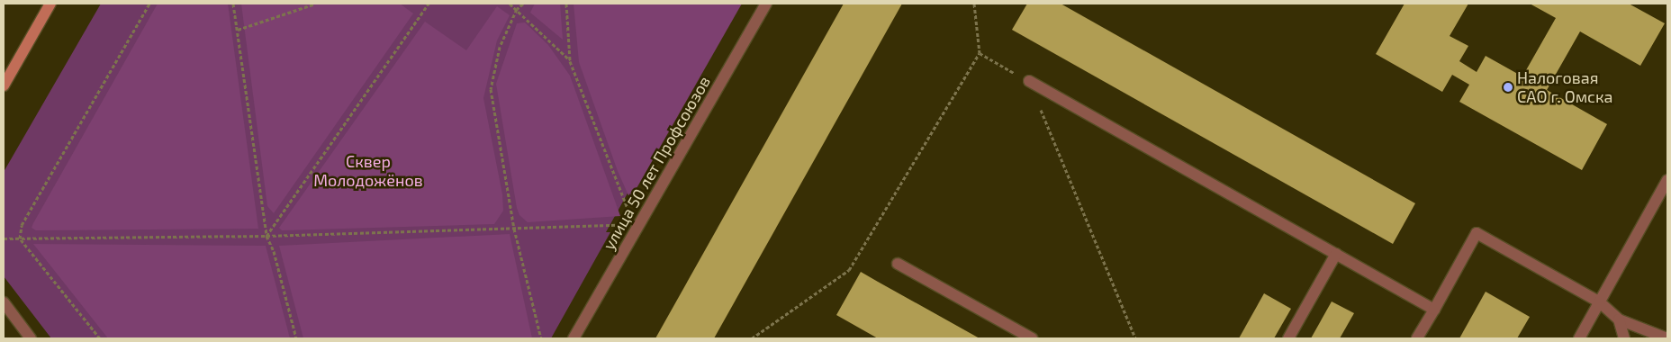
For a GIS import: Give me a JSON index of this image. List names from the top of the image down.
{
  "streets": {
    "street": ["улица 50 лет Профсоюзов"]
  },
  "parks": ["Сквер Молодожёнов"],
  "places": ["Налоговая САО г. Омска"]
}
